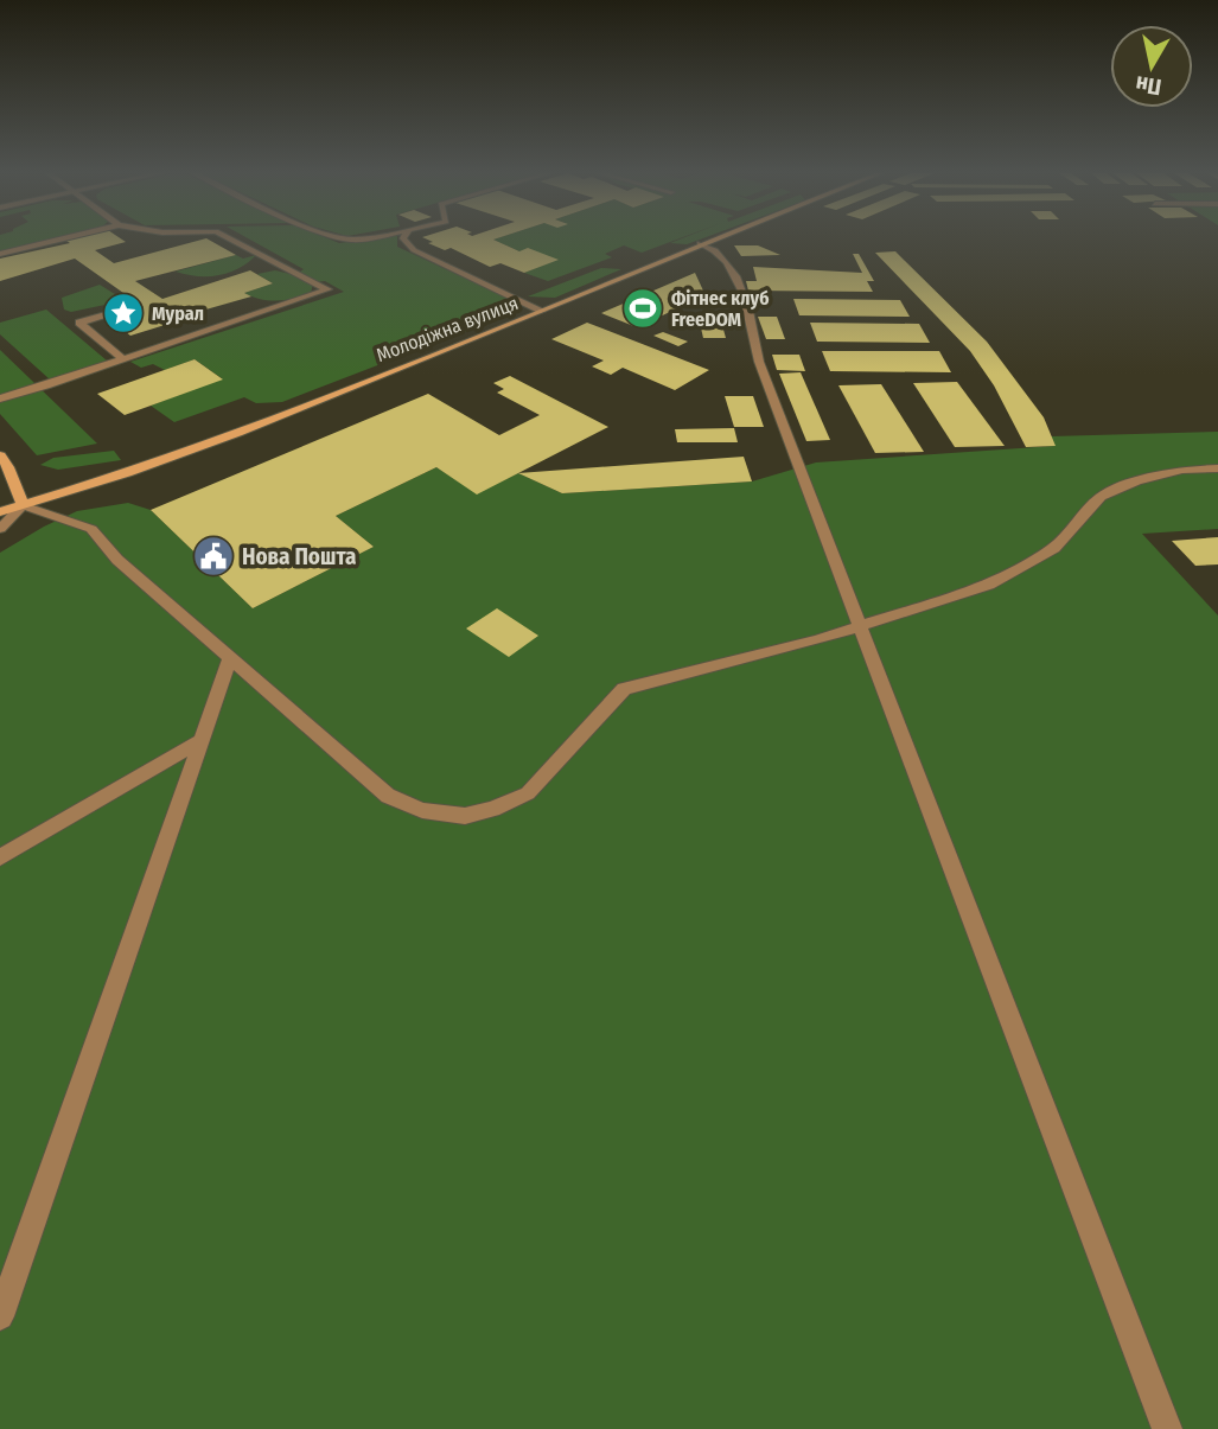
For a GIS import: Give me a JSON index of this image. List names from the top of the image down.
{
  "streets": {
    "street": ["Молодіжна вулиця"]
  },
  "places": {
    "sports": ["Фітнес клуб FreeDOM"],
    "place": ["Мурал"],
    "public building": ["Нова Пошта"]
  },
  "north": "bottom"
}
